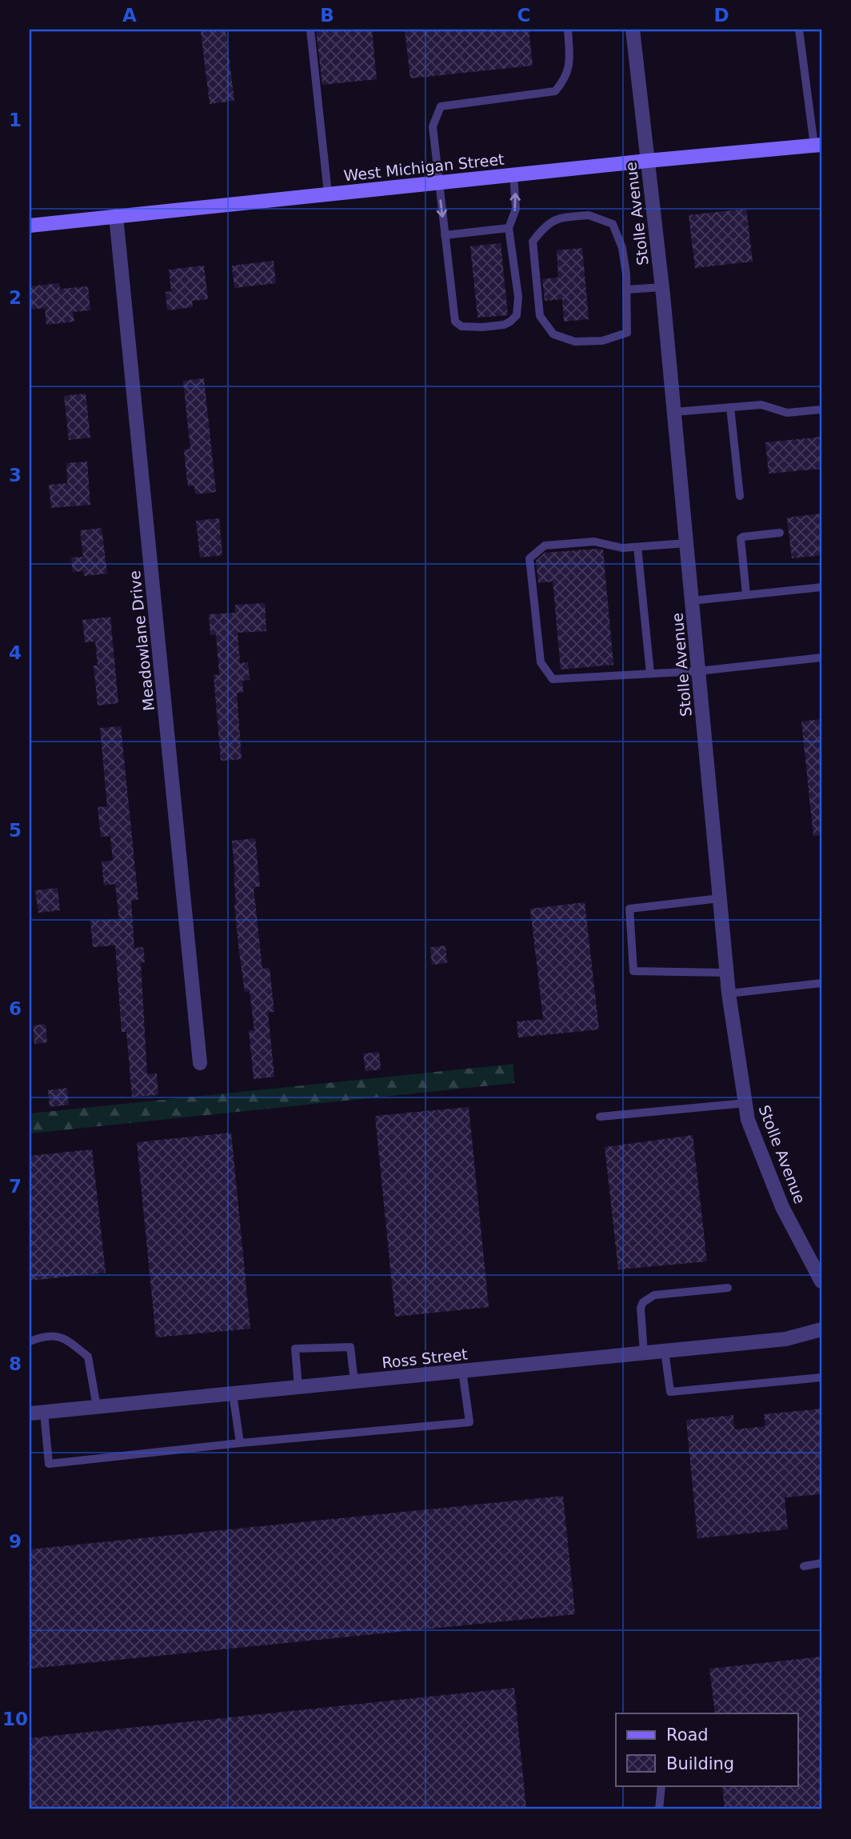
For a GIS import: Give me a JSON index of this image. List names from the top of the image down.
{
  "streets": {
    "main road": ["West Michigan Street"],
    "street": ["Stolle Avenue", "Meadowlane Drive", "Ross Street"]
  },
  "crossings": [
    ["West Michigan Street", "Stolle Avenue"],
    ["West Michigan Street", "Meadowlane Drive"]
  ],
  "legend": ["Road", "Building"],
  "grid": {
    "columns": [
      "A",
      "B",
      "C",
      "D"
    ],
    "rows": [
      "1",
      "2",
      "3",
      "4",
      "5",
      "6",
      "7",
      "8",
      "9",
      "10"
    ]
  }
}
